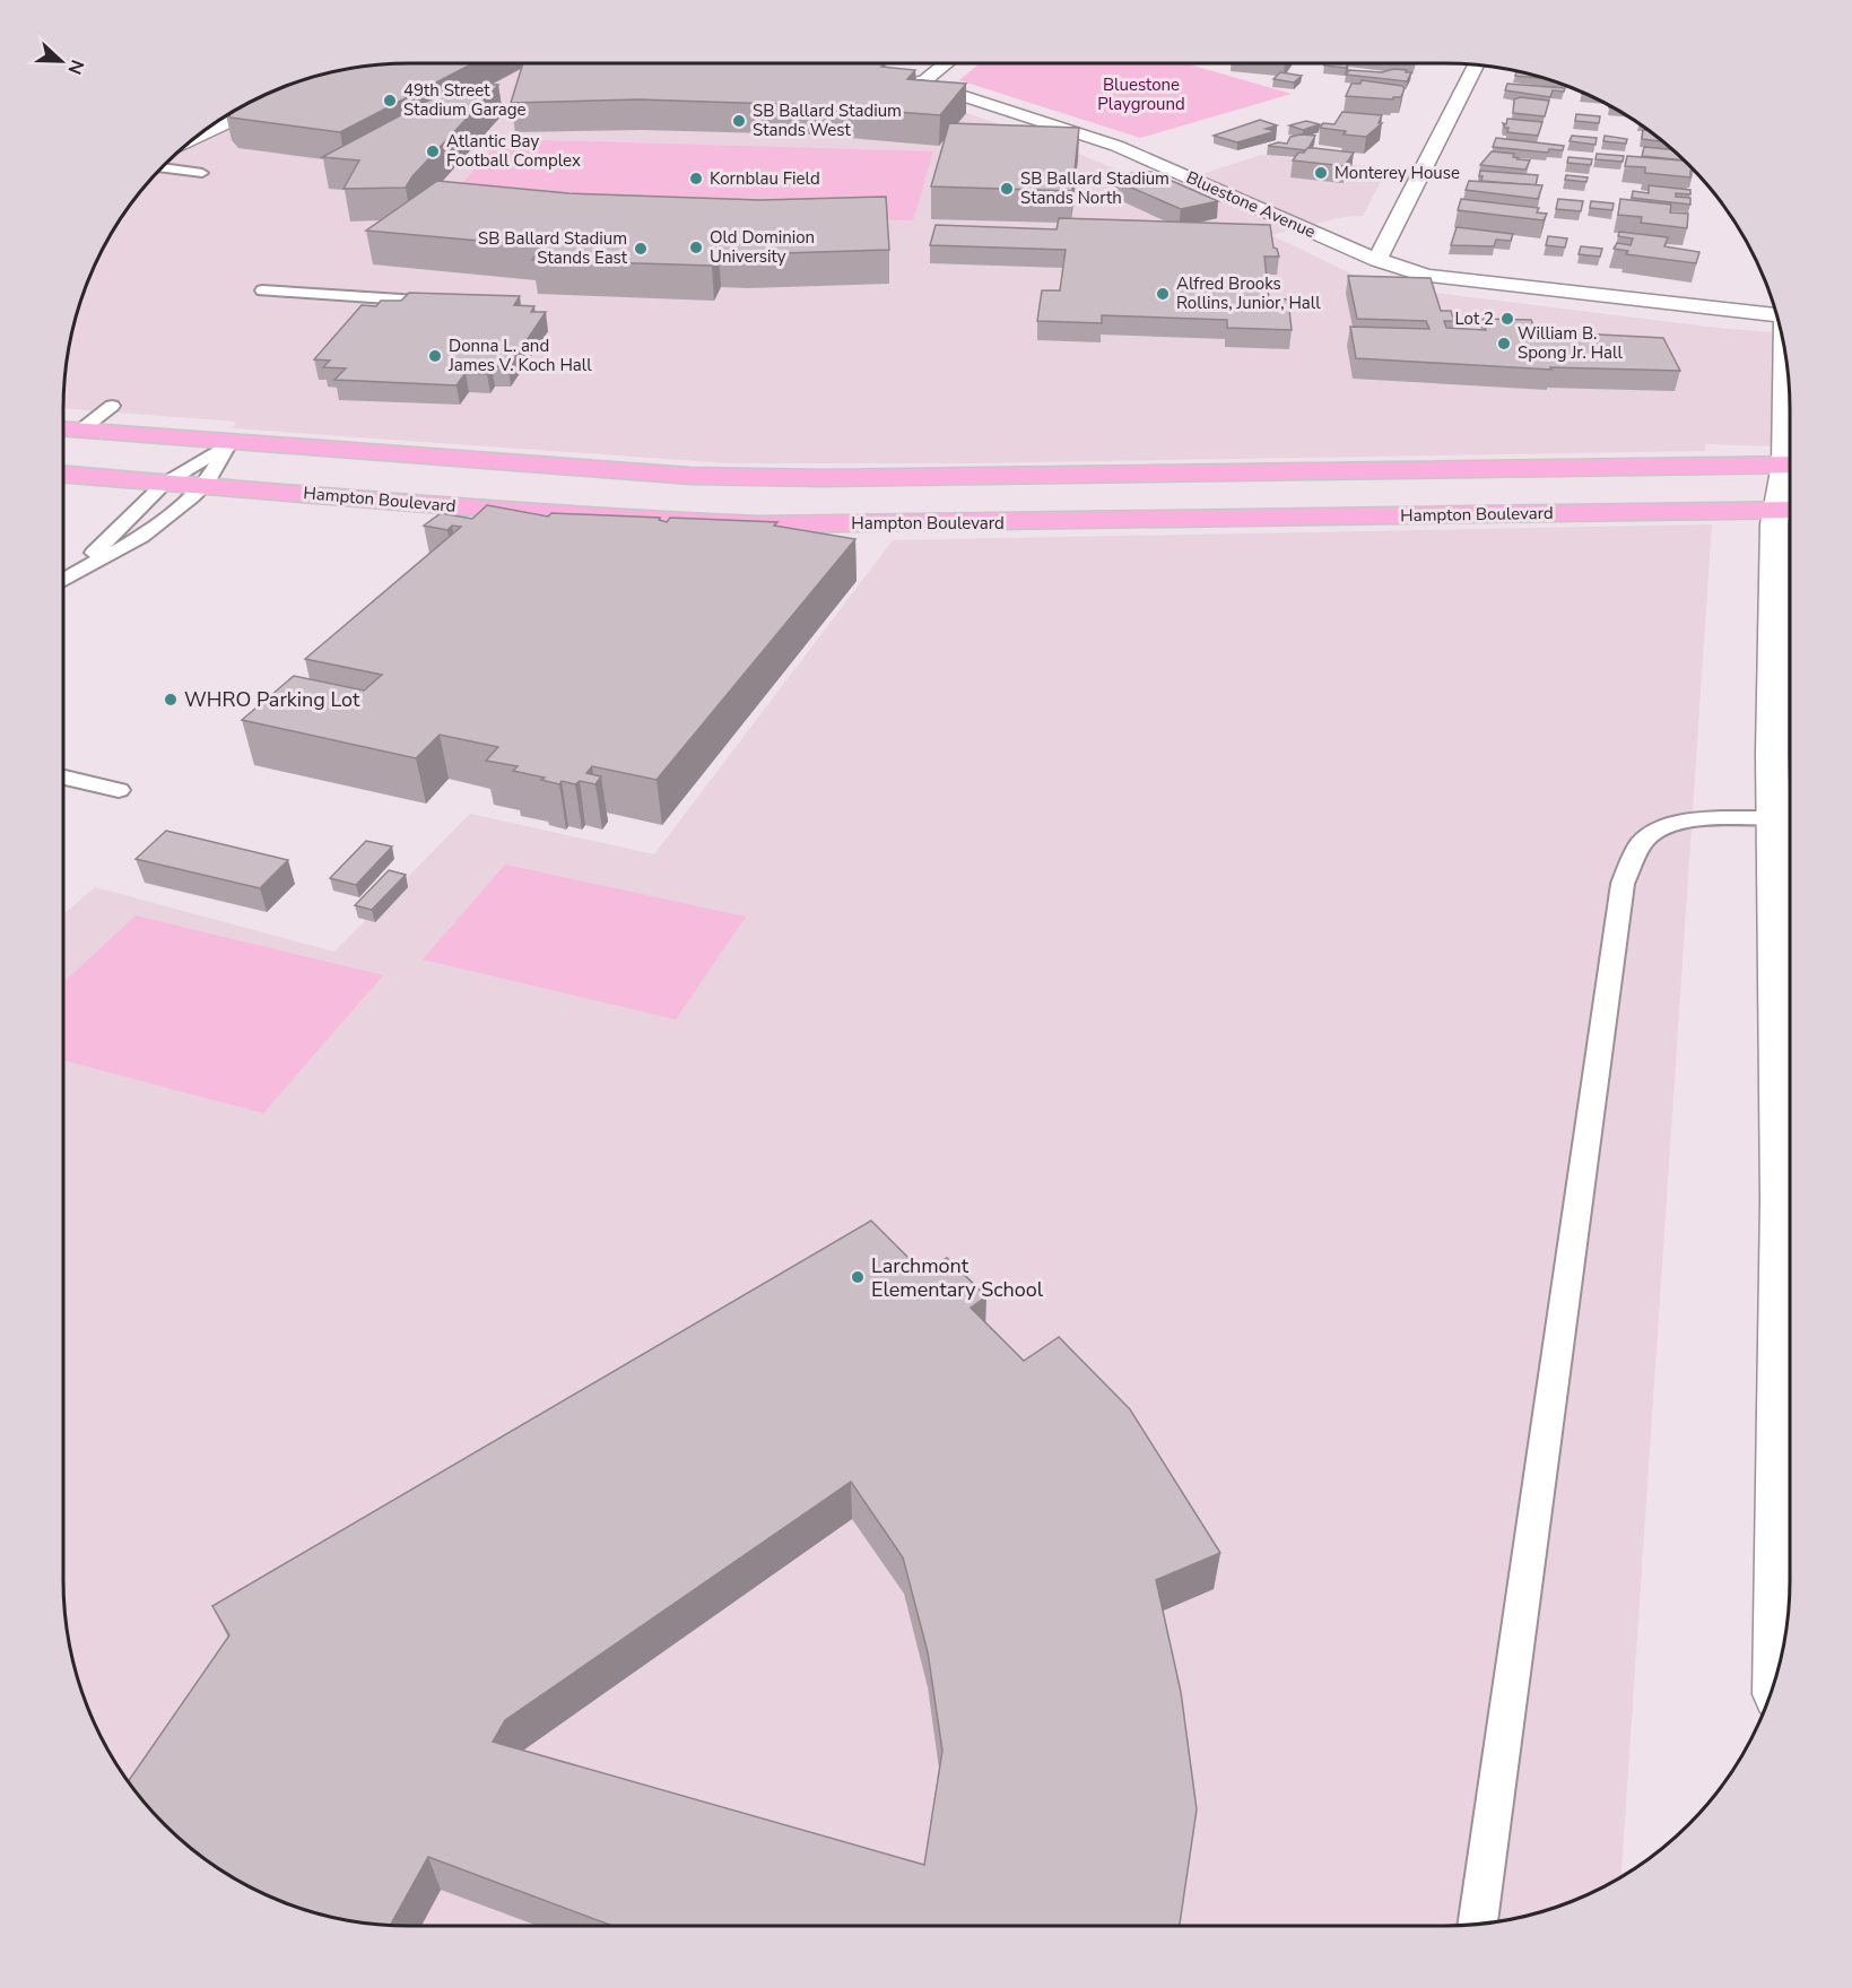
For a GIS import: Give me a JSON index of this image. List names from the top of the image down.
{
  "streets": {
    "main road": ["Hampton Boulevard"],
    "street": ["Bluestone Avenue"]
  },
  "parks": ["Bluestone Playground"],
  "places": [
    "49th Street Stadium Garage",
    "SB Ballard Stadium Stands West",
    "Atlantic Bay Football Complex",
    "Monterey House",
    "Kornblau Field",
    "SB Ballard Stadium Stands North",
    "Old Dominion University",
    "SB Ballard Stadium Stands East",
    "Alfred Brooks Rollins, Junior, Hall",
    "Lot 2",
    "William B. Spong Jr. Hall",
    "Donna L. and James V. Koch Hall",
    "WHRO Parking Lot",
    "Larchmont Elementary School"
  ],
  "north": "right"
}
